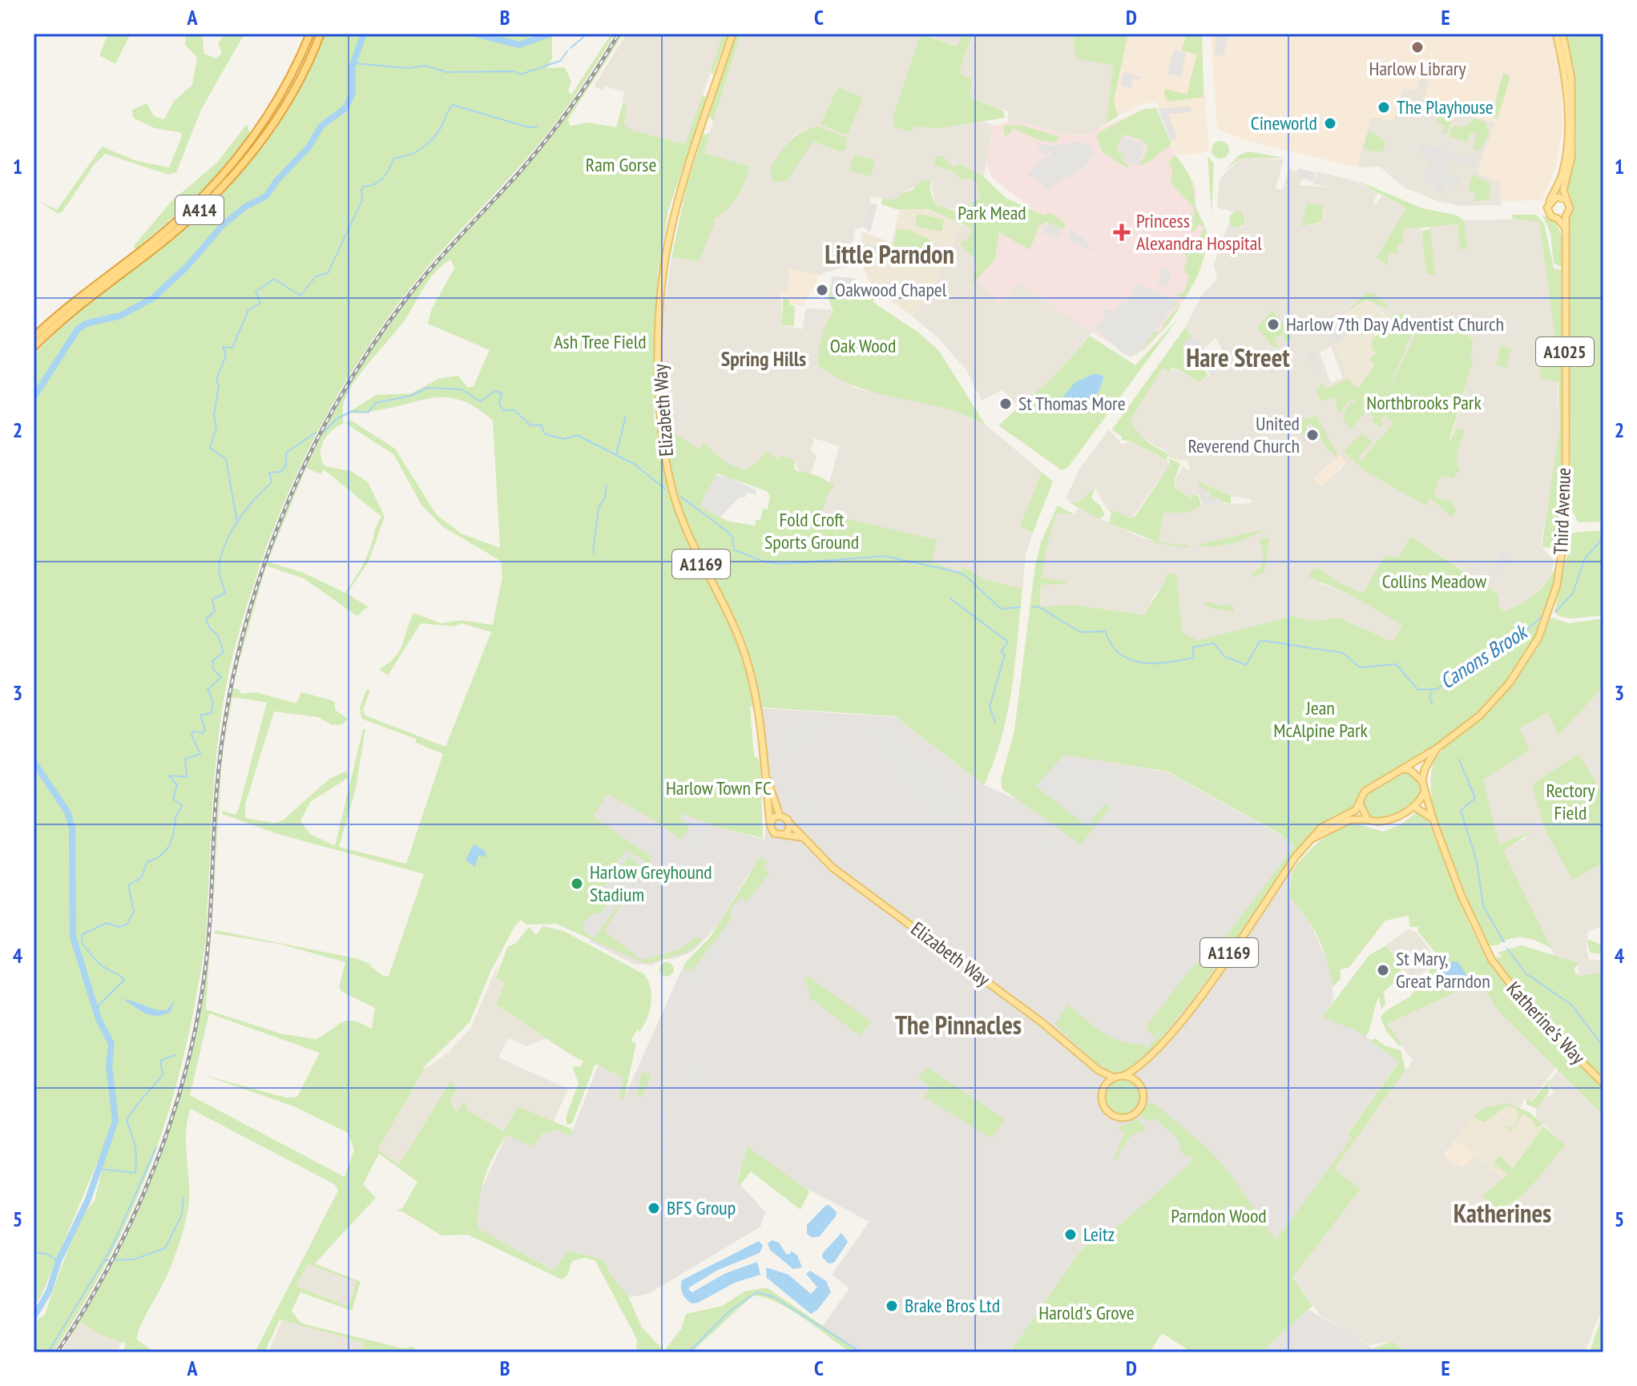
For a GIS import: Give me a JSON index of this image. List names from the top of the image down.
{
  "streets": {
    "highway": ["A414"],
    "main road": [
      "A1025",
      "Elizabeth Way",
      "Third Avenue",
      "A1169",
      "Katherine's Way"
    ]
  },
  "crossings": [
    ["A1025", "Third Avenue"],
    ["Elizabeth Way", "A1169"],
    ["Third Avenue", "A1169"],
    ["Third Avenue", "Katherine's Way"],
    ["A1169", "Katherine's Way"]
  ],
  "districts": [
    "Little Parndon",
    "Hare Street",
    "Spring Hills",
    "The Pinnacles",
    "Katherines"
  ],
  "water": ["Canons Brook"],
  "parks": [
    "Ram Gorse",
    "Park Mead",
    "Ash Tree Field",
    "Oak Wood",
    "Northbrooks Park",
    "Fold Croft Sports Ground",
    "Collins Meadow",
    "Jean McAlpine Park",
    "Harlow Town FC",
    "Rectory Field",
    "Parndon Wood",
    "Harold's Grove"
  ],
  "places": {
    "other": [
      "Harlow Library",
      "The Playhouse",
      "Cineworld",
      "Oakwood Chapel",
      "Harlow 7th Day Adventist Church",
      "St Thomas More",
      "United Reverend Church",
      "Harlow Greyhound Stadium",
      "St Mary, Great Parndon",
      "BFS Group",
      "Leitz",
      "Brake Bros Ltd"
    ],
    "health": ["Princess Alexandra Hospital"]
  },
  "grid": {
    "columns": [
      "A",
      "B",
      "C",
      "D",
      "E"
    ],
    "rows": [
      "1",
      "2",
      "3",
      "4",
      "5"
    ]
  }
}
